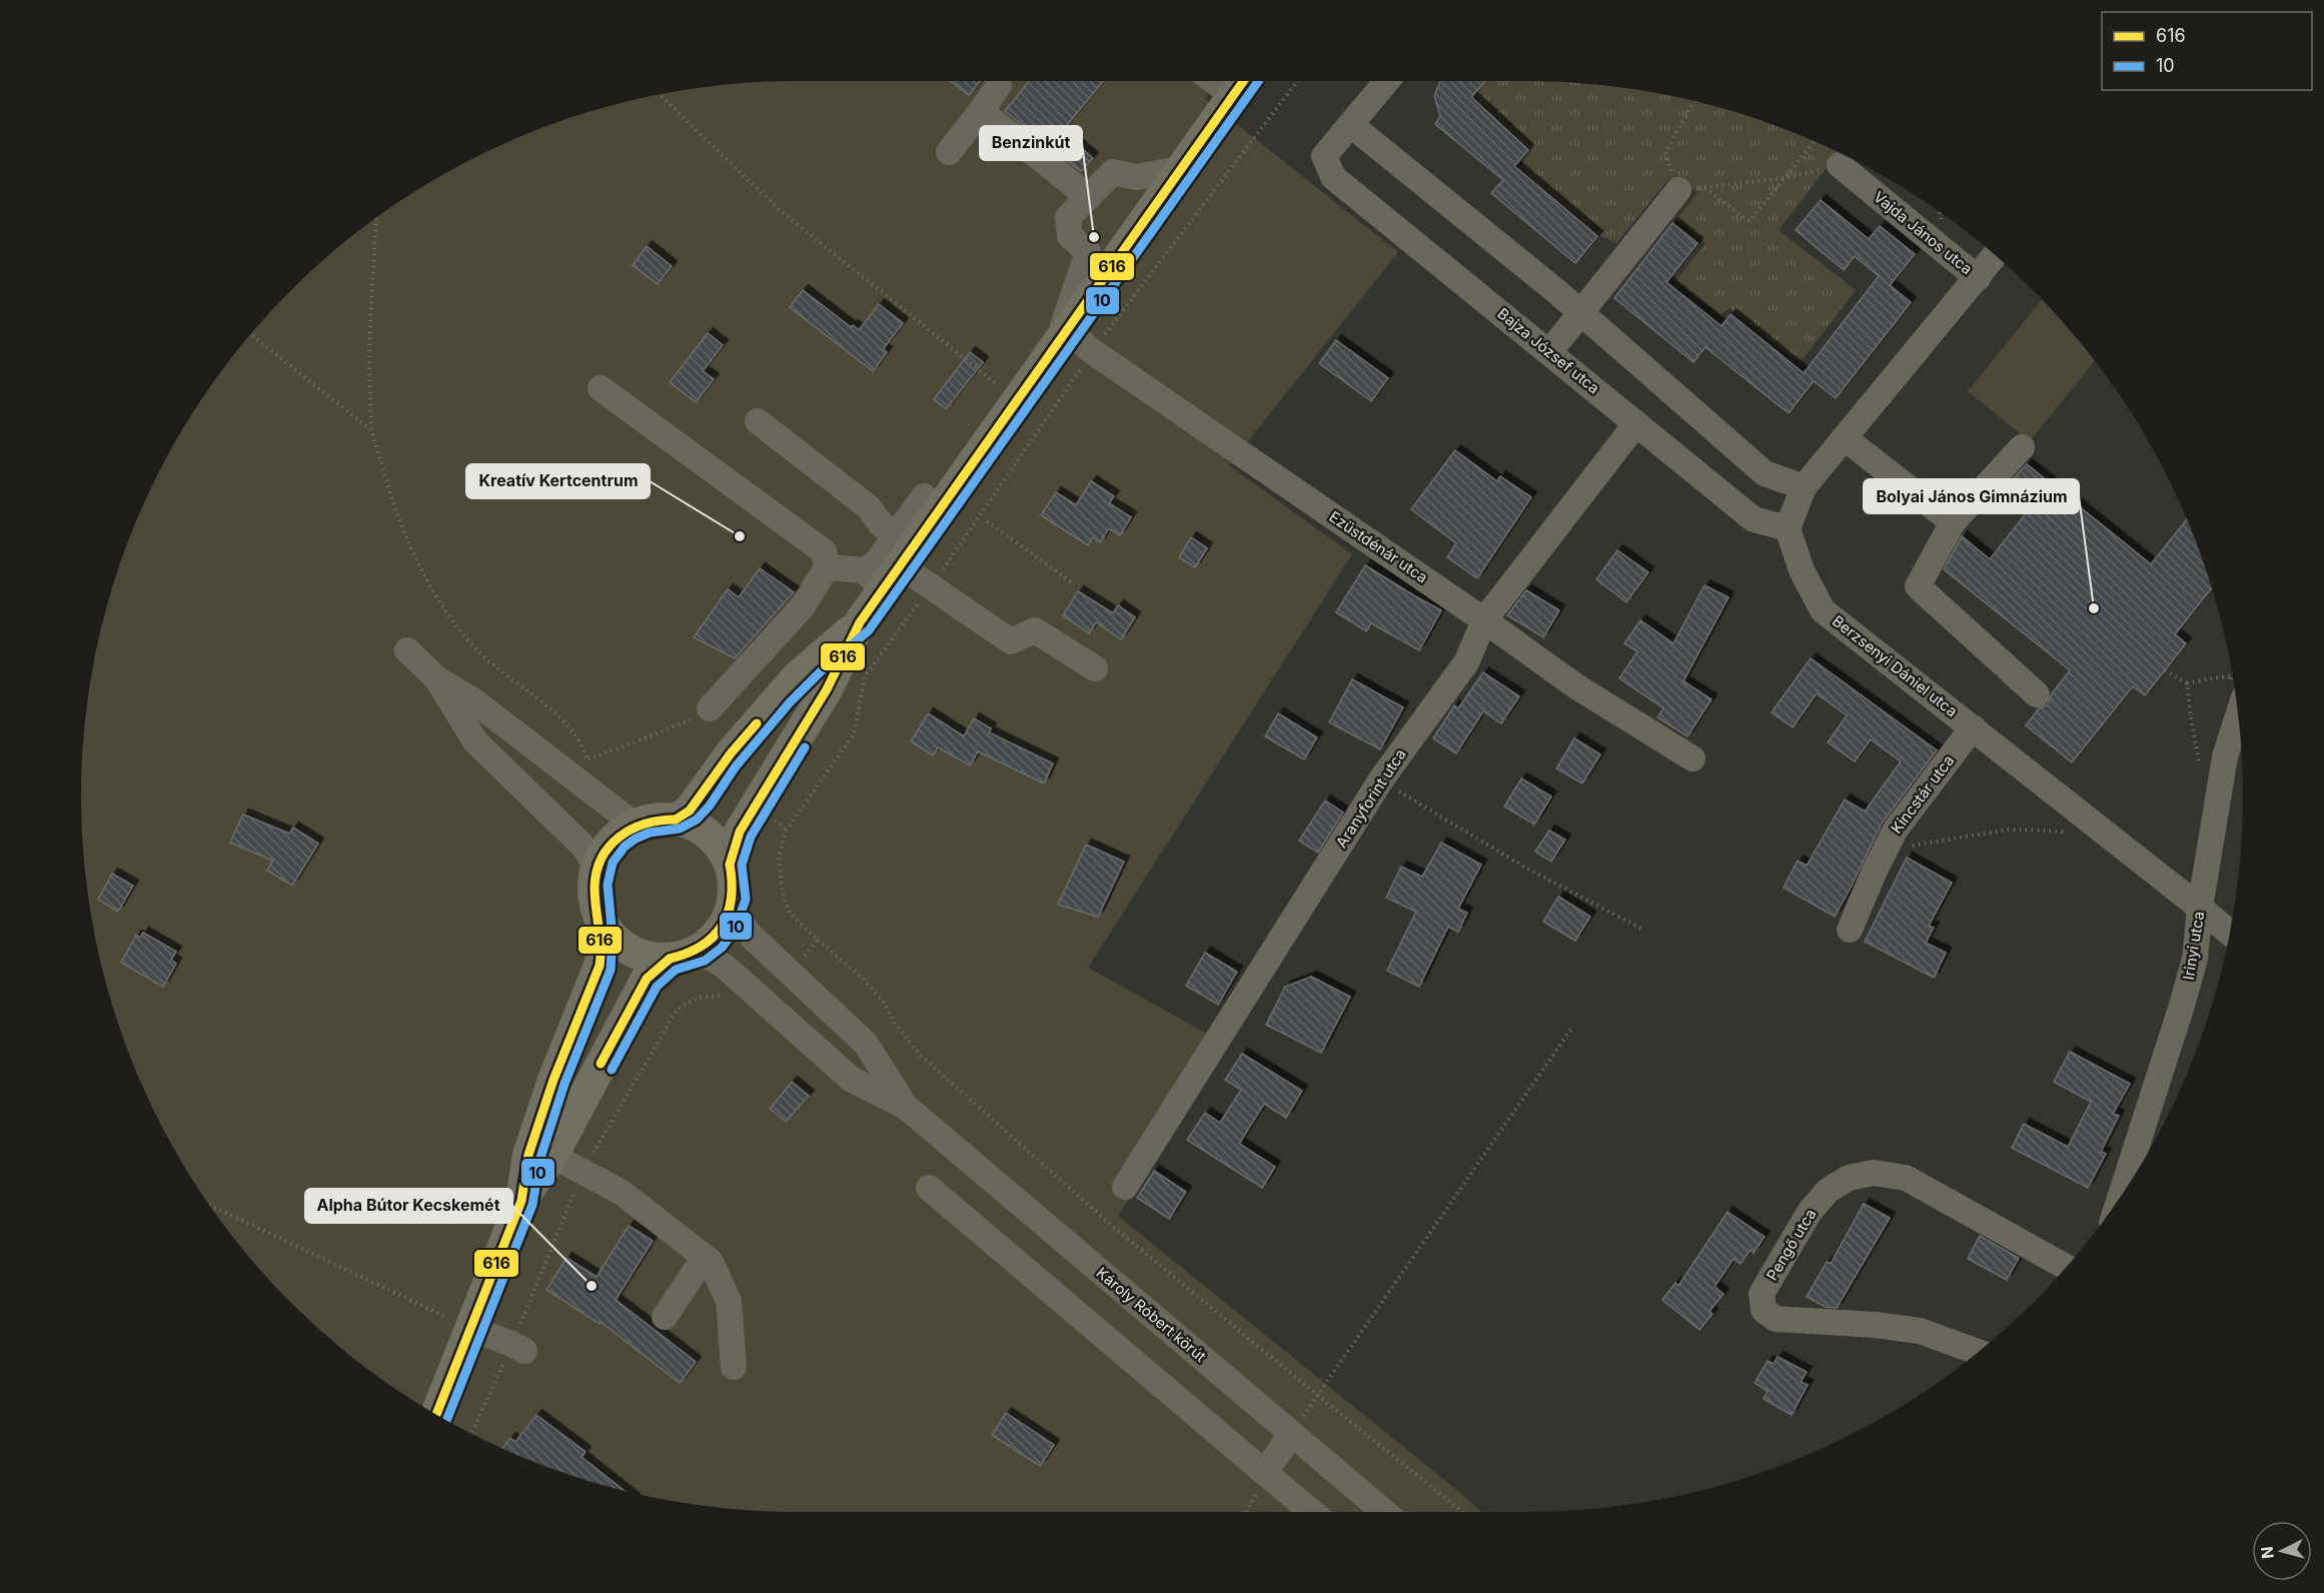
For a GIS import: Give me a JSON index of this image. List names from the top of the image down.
{
  "streets": {
    "street": [
      "Vajda János utca",
      "Bajza József utca",
      "Ezüstdénár utca",
      "Berzsenyi Dániel utca",
      "Kincstár utca",
      "Aranyforint utca",
      "Irinyi utca",
      "Pengő utca",
      "Károly Róbert körút"
    ]
  },
  "crossings": [
    ["Bajza József utca", "Berzsenyi Dániel utca"],
    ["Bajza József utca", "Aranyforint utca"],
    ["Ezüstdénár utca", "Aranyforint utca"],
    ["Berzsenyi Dániel utca", "Kincstár utca"],
    ["Berzsenyi Dániel utca", "Irinyi utca"]
  ],
  "places": [
    "Benzinkút",
    "Kreatív Kertcentrum",
    "Bolyai János Gimnázium",
    "Alpha Bútor Kecskemét"
  ],
  "lines": ["transit line 616", "transit line 10"],
  "legend": ["616", "10"],
  "north": "left"
}
